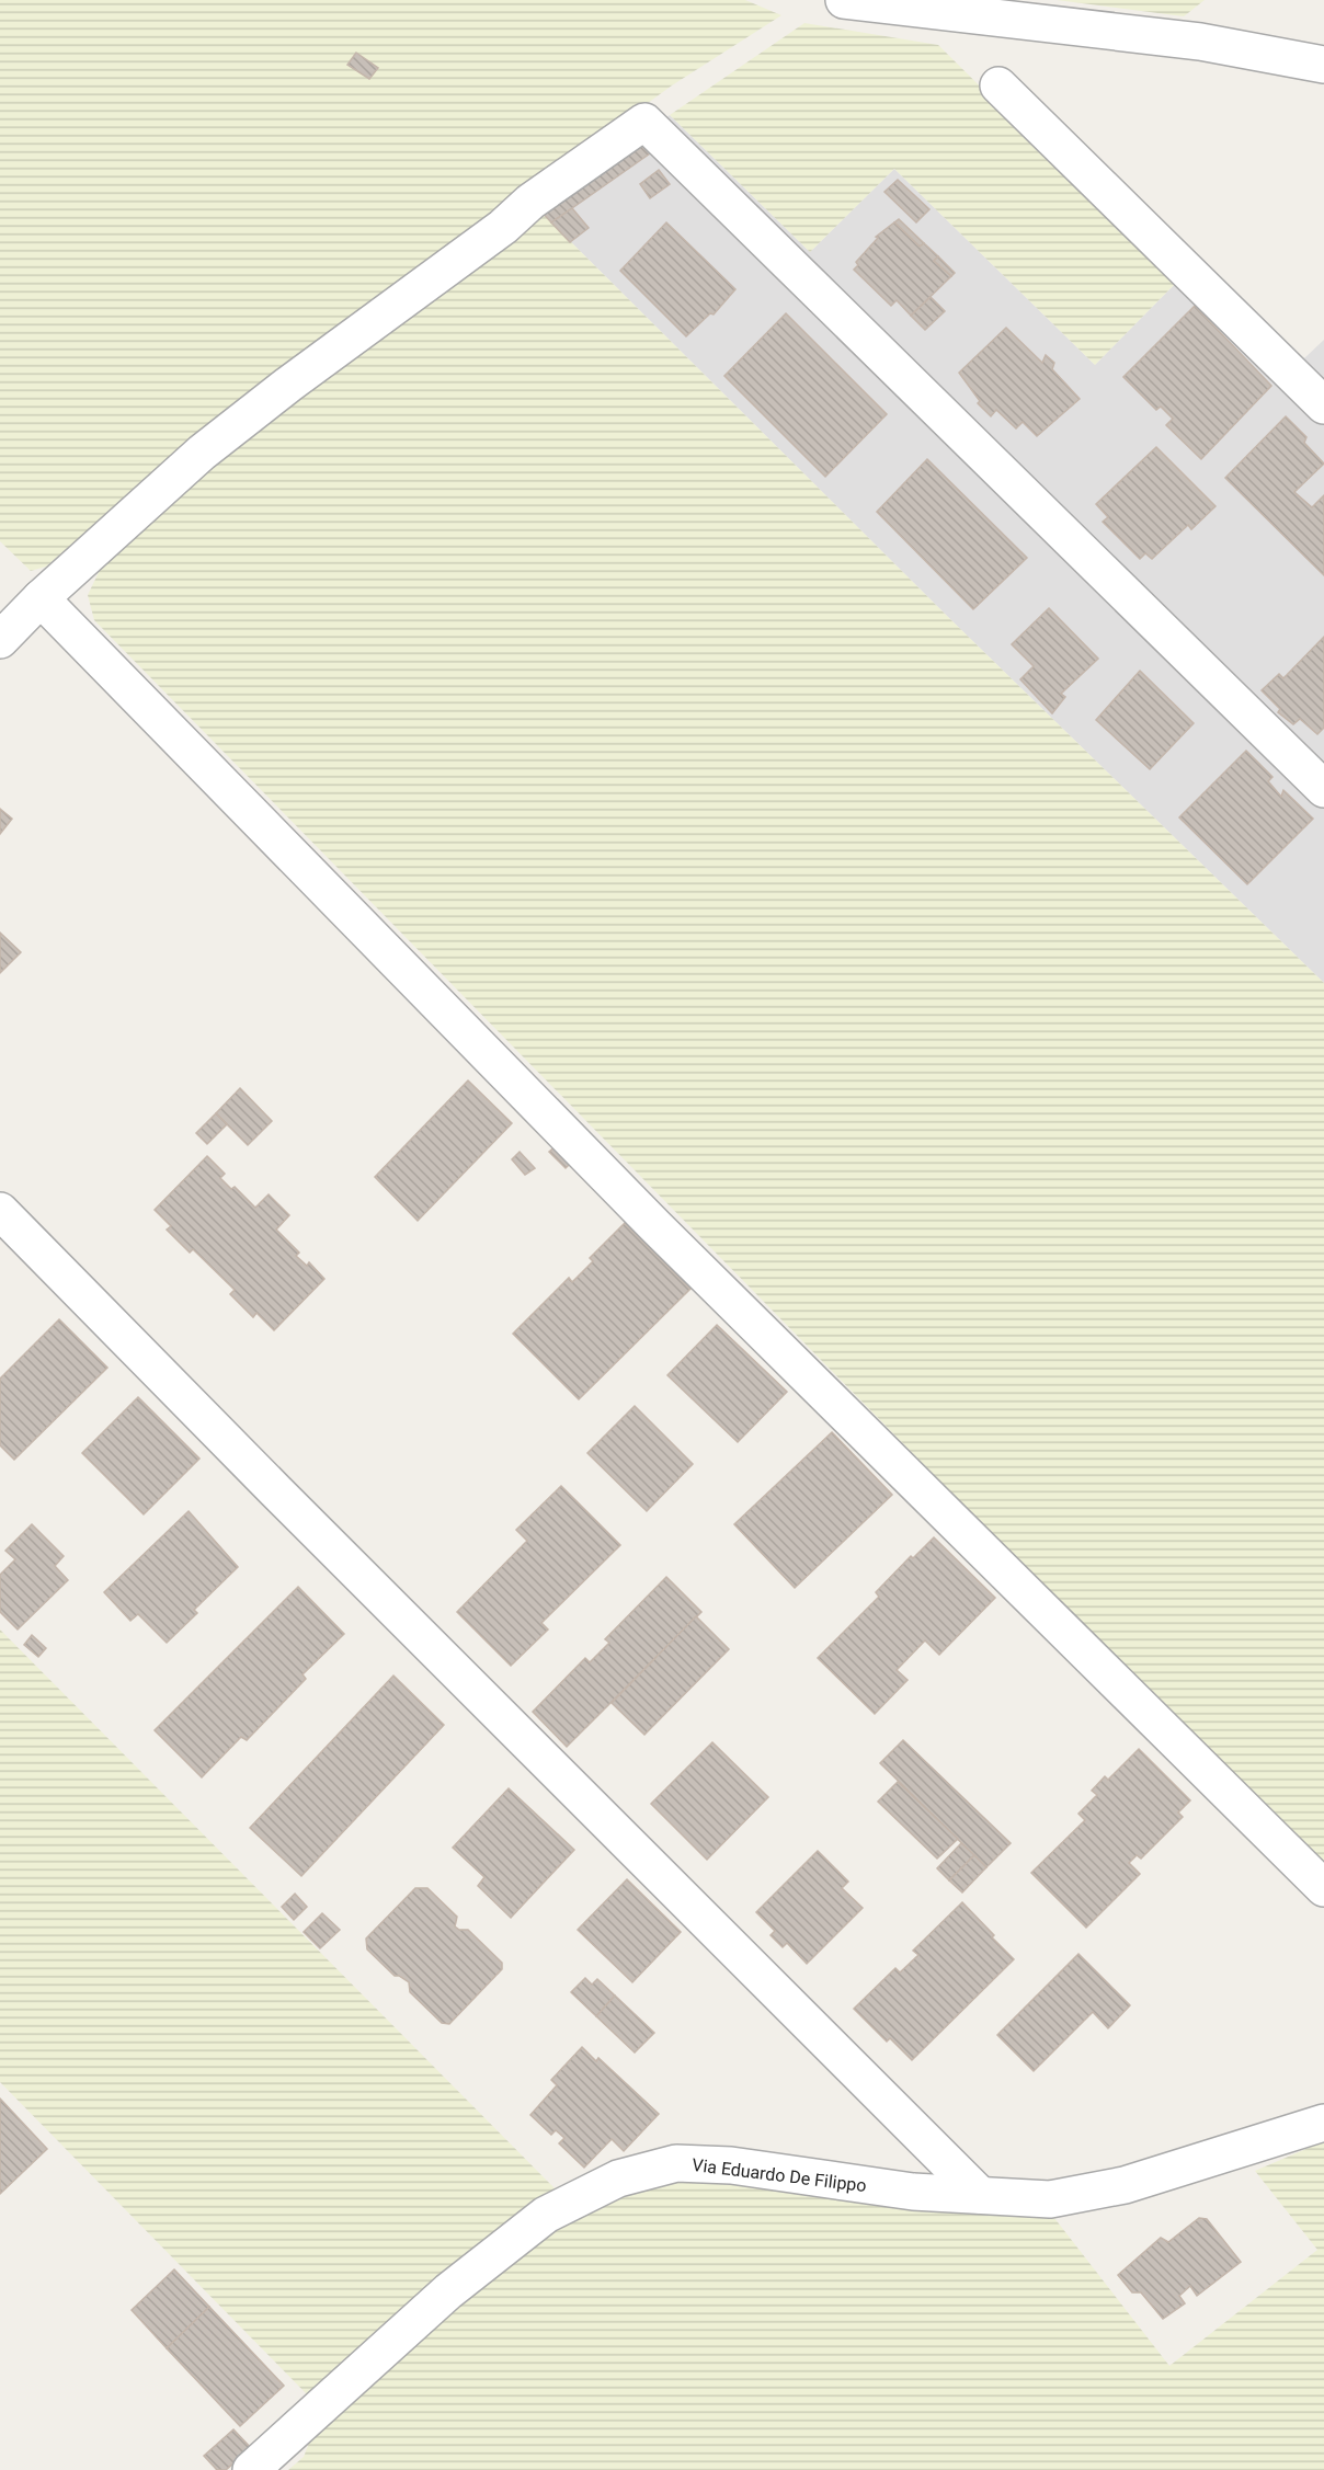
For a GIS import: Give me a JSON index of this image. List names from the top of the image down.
{
  "streets": {
    "street": ["Via Eduardo De Filippo"]
  }
}
